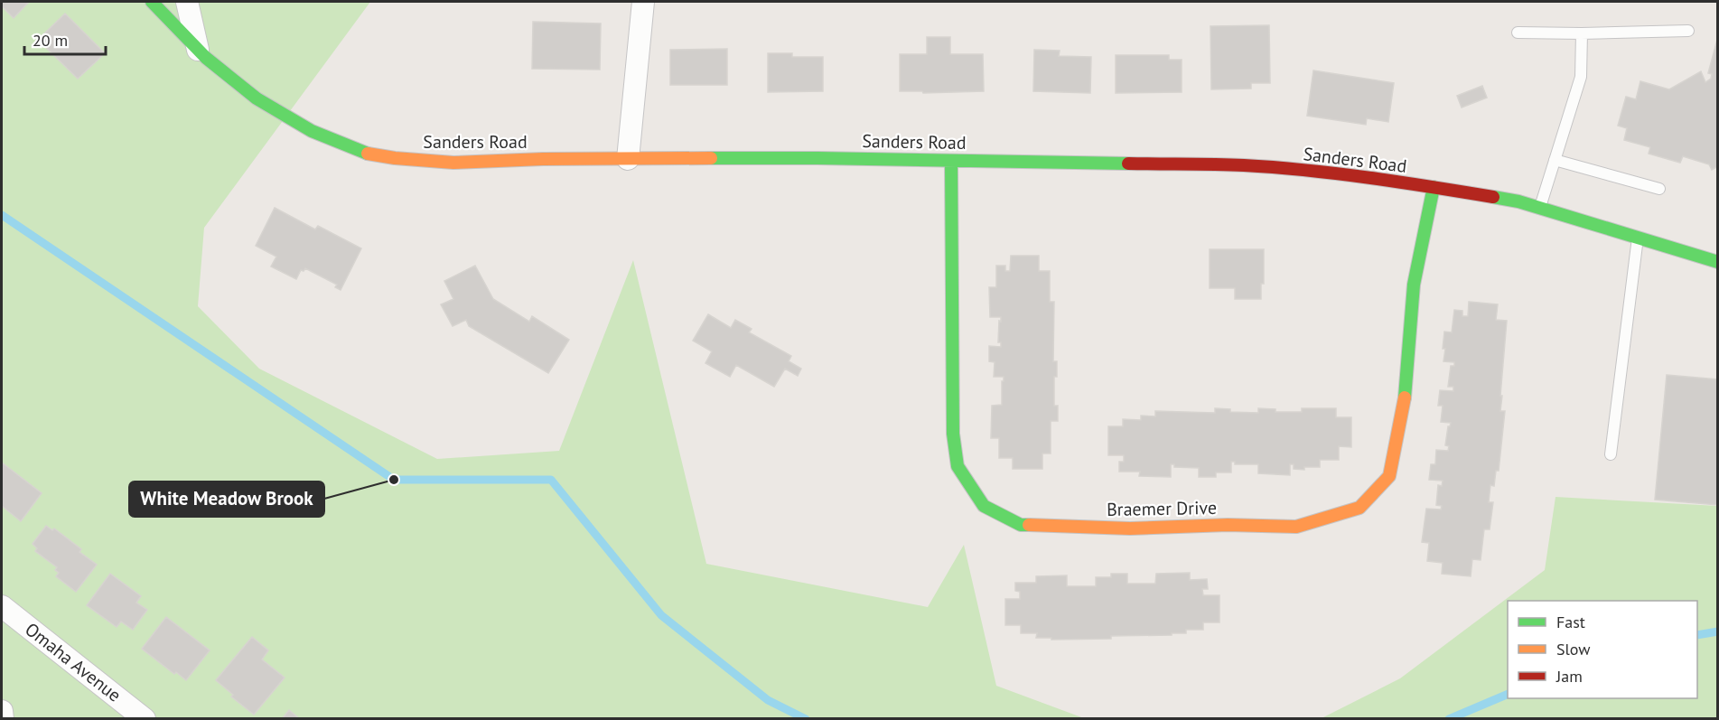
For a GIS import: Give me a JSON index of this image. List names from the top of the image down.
{
  "streets": {
    "street": ["Sanders Road", "Braemer Drive", "Omaha Avenue"]
  },
  "crossings": [
    ["Sanders Road", "Braemer Drive"]
  ],
  "places": ["White Meadow Brook"],
  "legend": ["Fast", "Slow", "Jam"],
  "scale_bar": "20 m"
}
